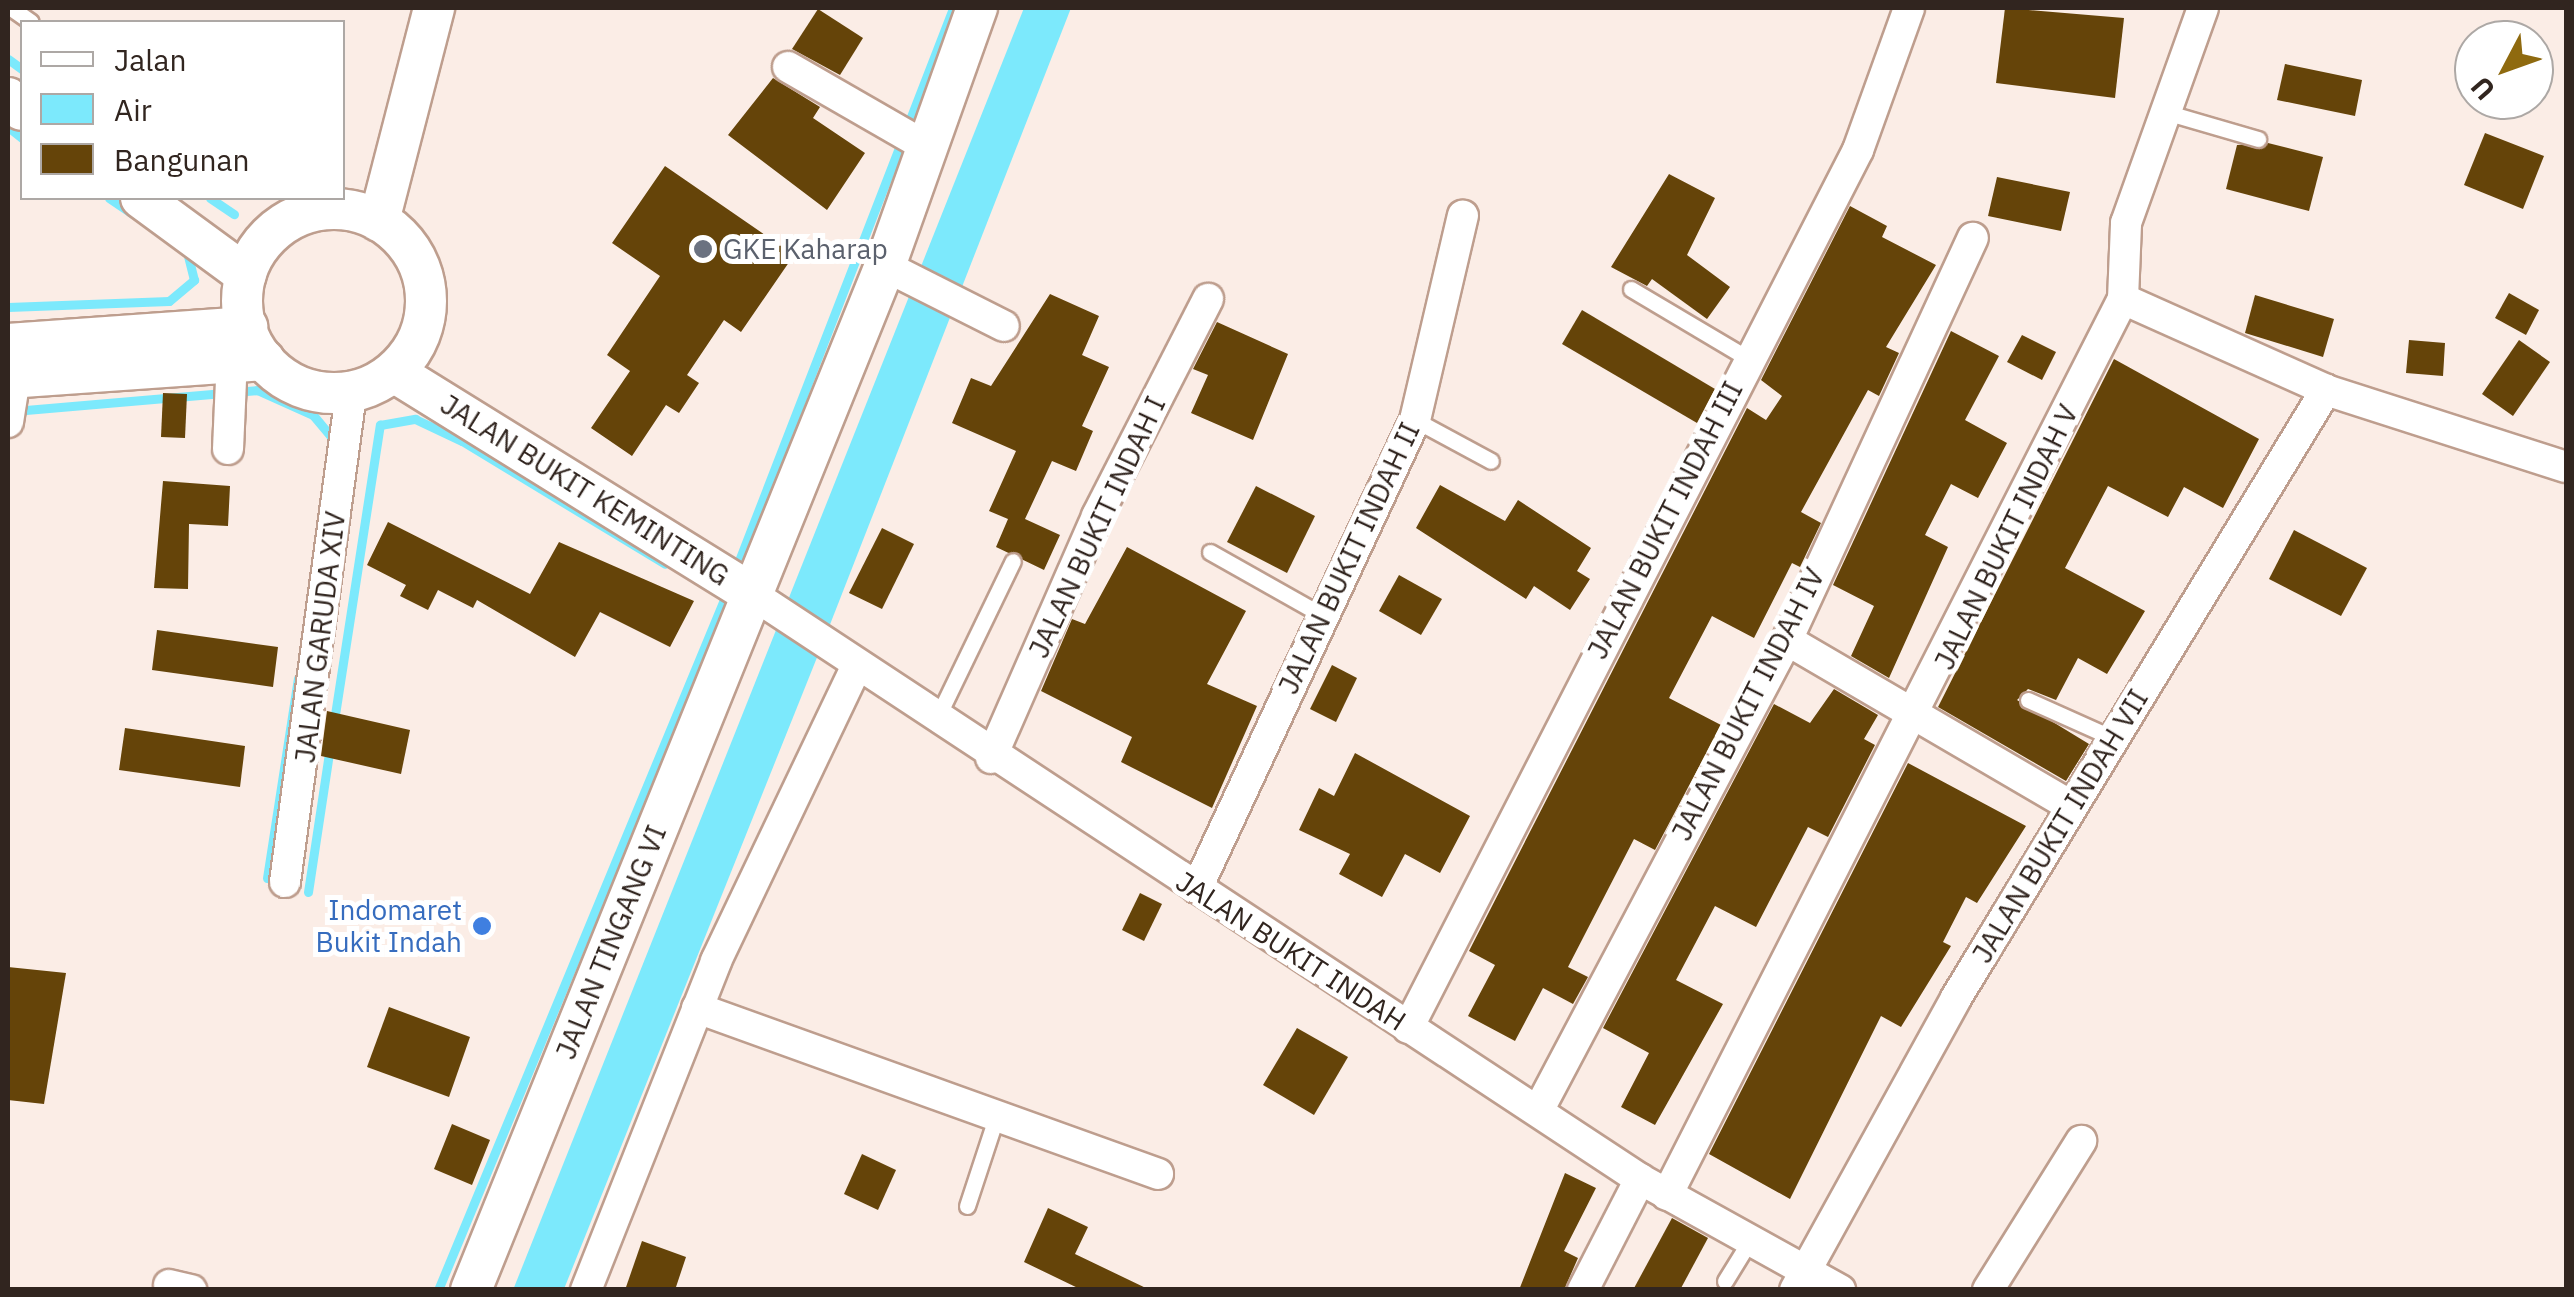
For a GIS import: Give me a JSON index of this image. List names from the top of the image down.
{
  "streets": {
    "main road": ["JALAN BUKIT KEMINTING", "JALAN TINGANG VI"],
    "street": [
      "JALAN BUKIT INDAH III",
      "JALAN BUKIT INDAH I",
      "JALAN BUKIT INDAH V",
      "JALAN BUKIT INDAH II",
      "JALAN GARUDA XIV",
      "JALAN BUKIT INDAH IV",
      "JALAN BUKIT INDAH VII",
      "JALAN BUKIT INDAH"
    ]
  },
  "crossings": [
    ["JALAN BUKIT KEMINTING", "JALAN GARUDA XIV"],
    ["JALAN BUKIT KEMINTING", "JALAN TINGANG VI"],
    ["JALAN BUKIT KEMINTING", "JALAN BUKIT INDAH"],
    ["JALAN BUKIT INDAH III", "JALAN BUKIT INDAH"],
    ["JALAN BUKIT INDAH I", "JALAN BUKIT INDAH"],
    ["JALAN BUKIT INDAH V", "JALAN BUKIT INDAH"],
    ["JALAN BUKIT INDAH II", "JALAN BUKIT INDAH"],
    ["JALAN BUKIT INDAH IV", "JALAN BUKIT INDAH"],
    ["JALAN BUKIT INDAH VII", "JALAN BUKIT INDAH"],
    ["JALAN TINGANG VI", "JALAN BUKIT INDAH"]
  ],
  "places": ["GKE Kaharap", "Indomaret Bukit Indah"],
  "legend": ["Jalan", "Air", "Bangunan"],
  "north": "bottom left"
}
